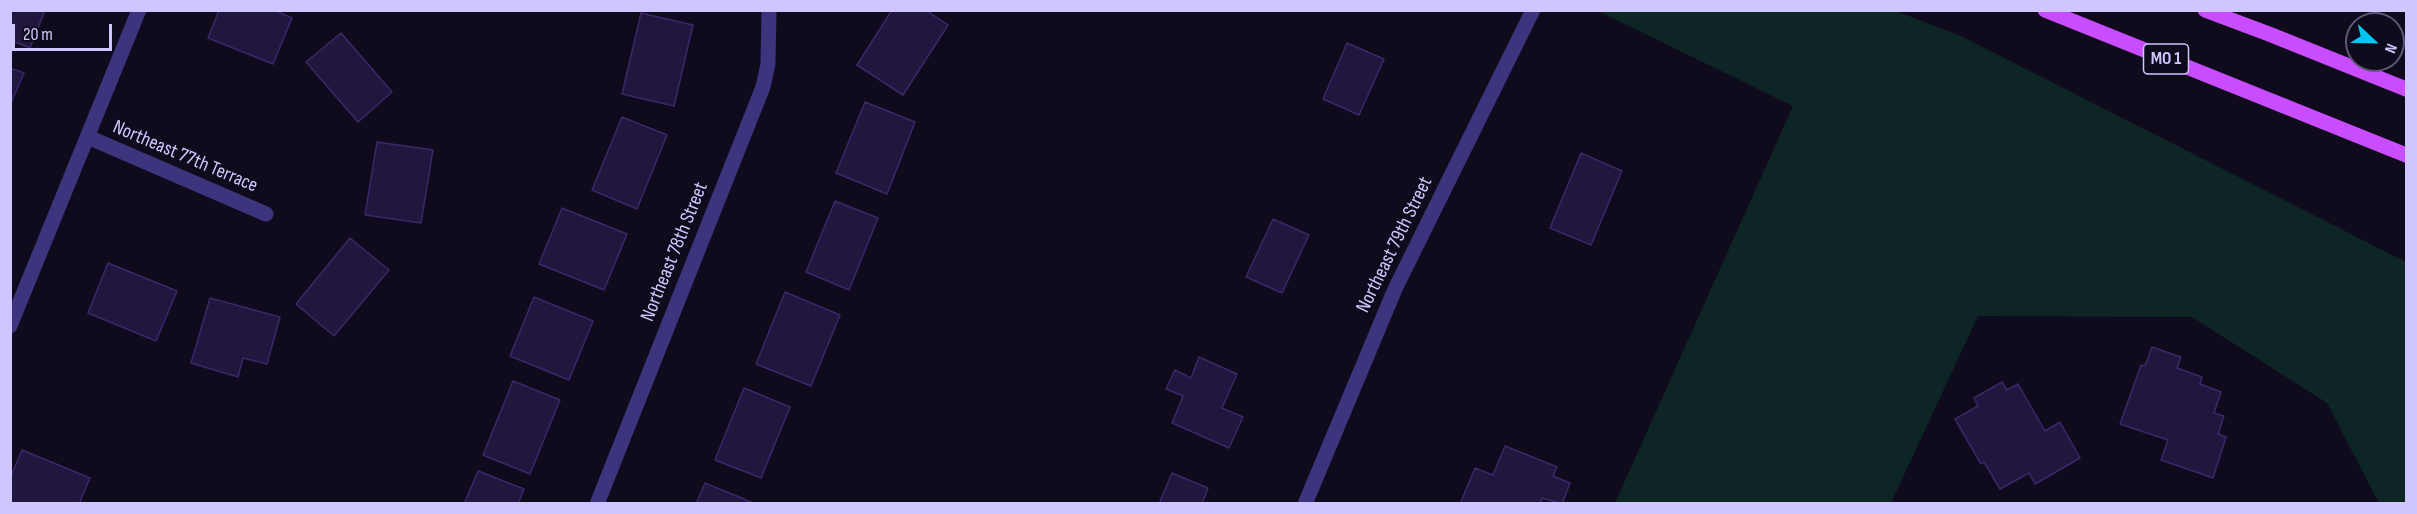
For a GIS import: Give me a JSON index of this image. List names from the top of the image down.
{
  "streets": {
    "main road": ["MO 1"],
    "street": ["Northeast 77th Terrace", "Northeast 79th Street", "Northeast 78th Street"]
  },
  "scale_bar": "20 m",
  "north": "right"
}
